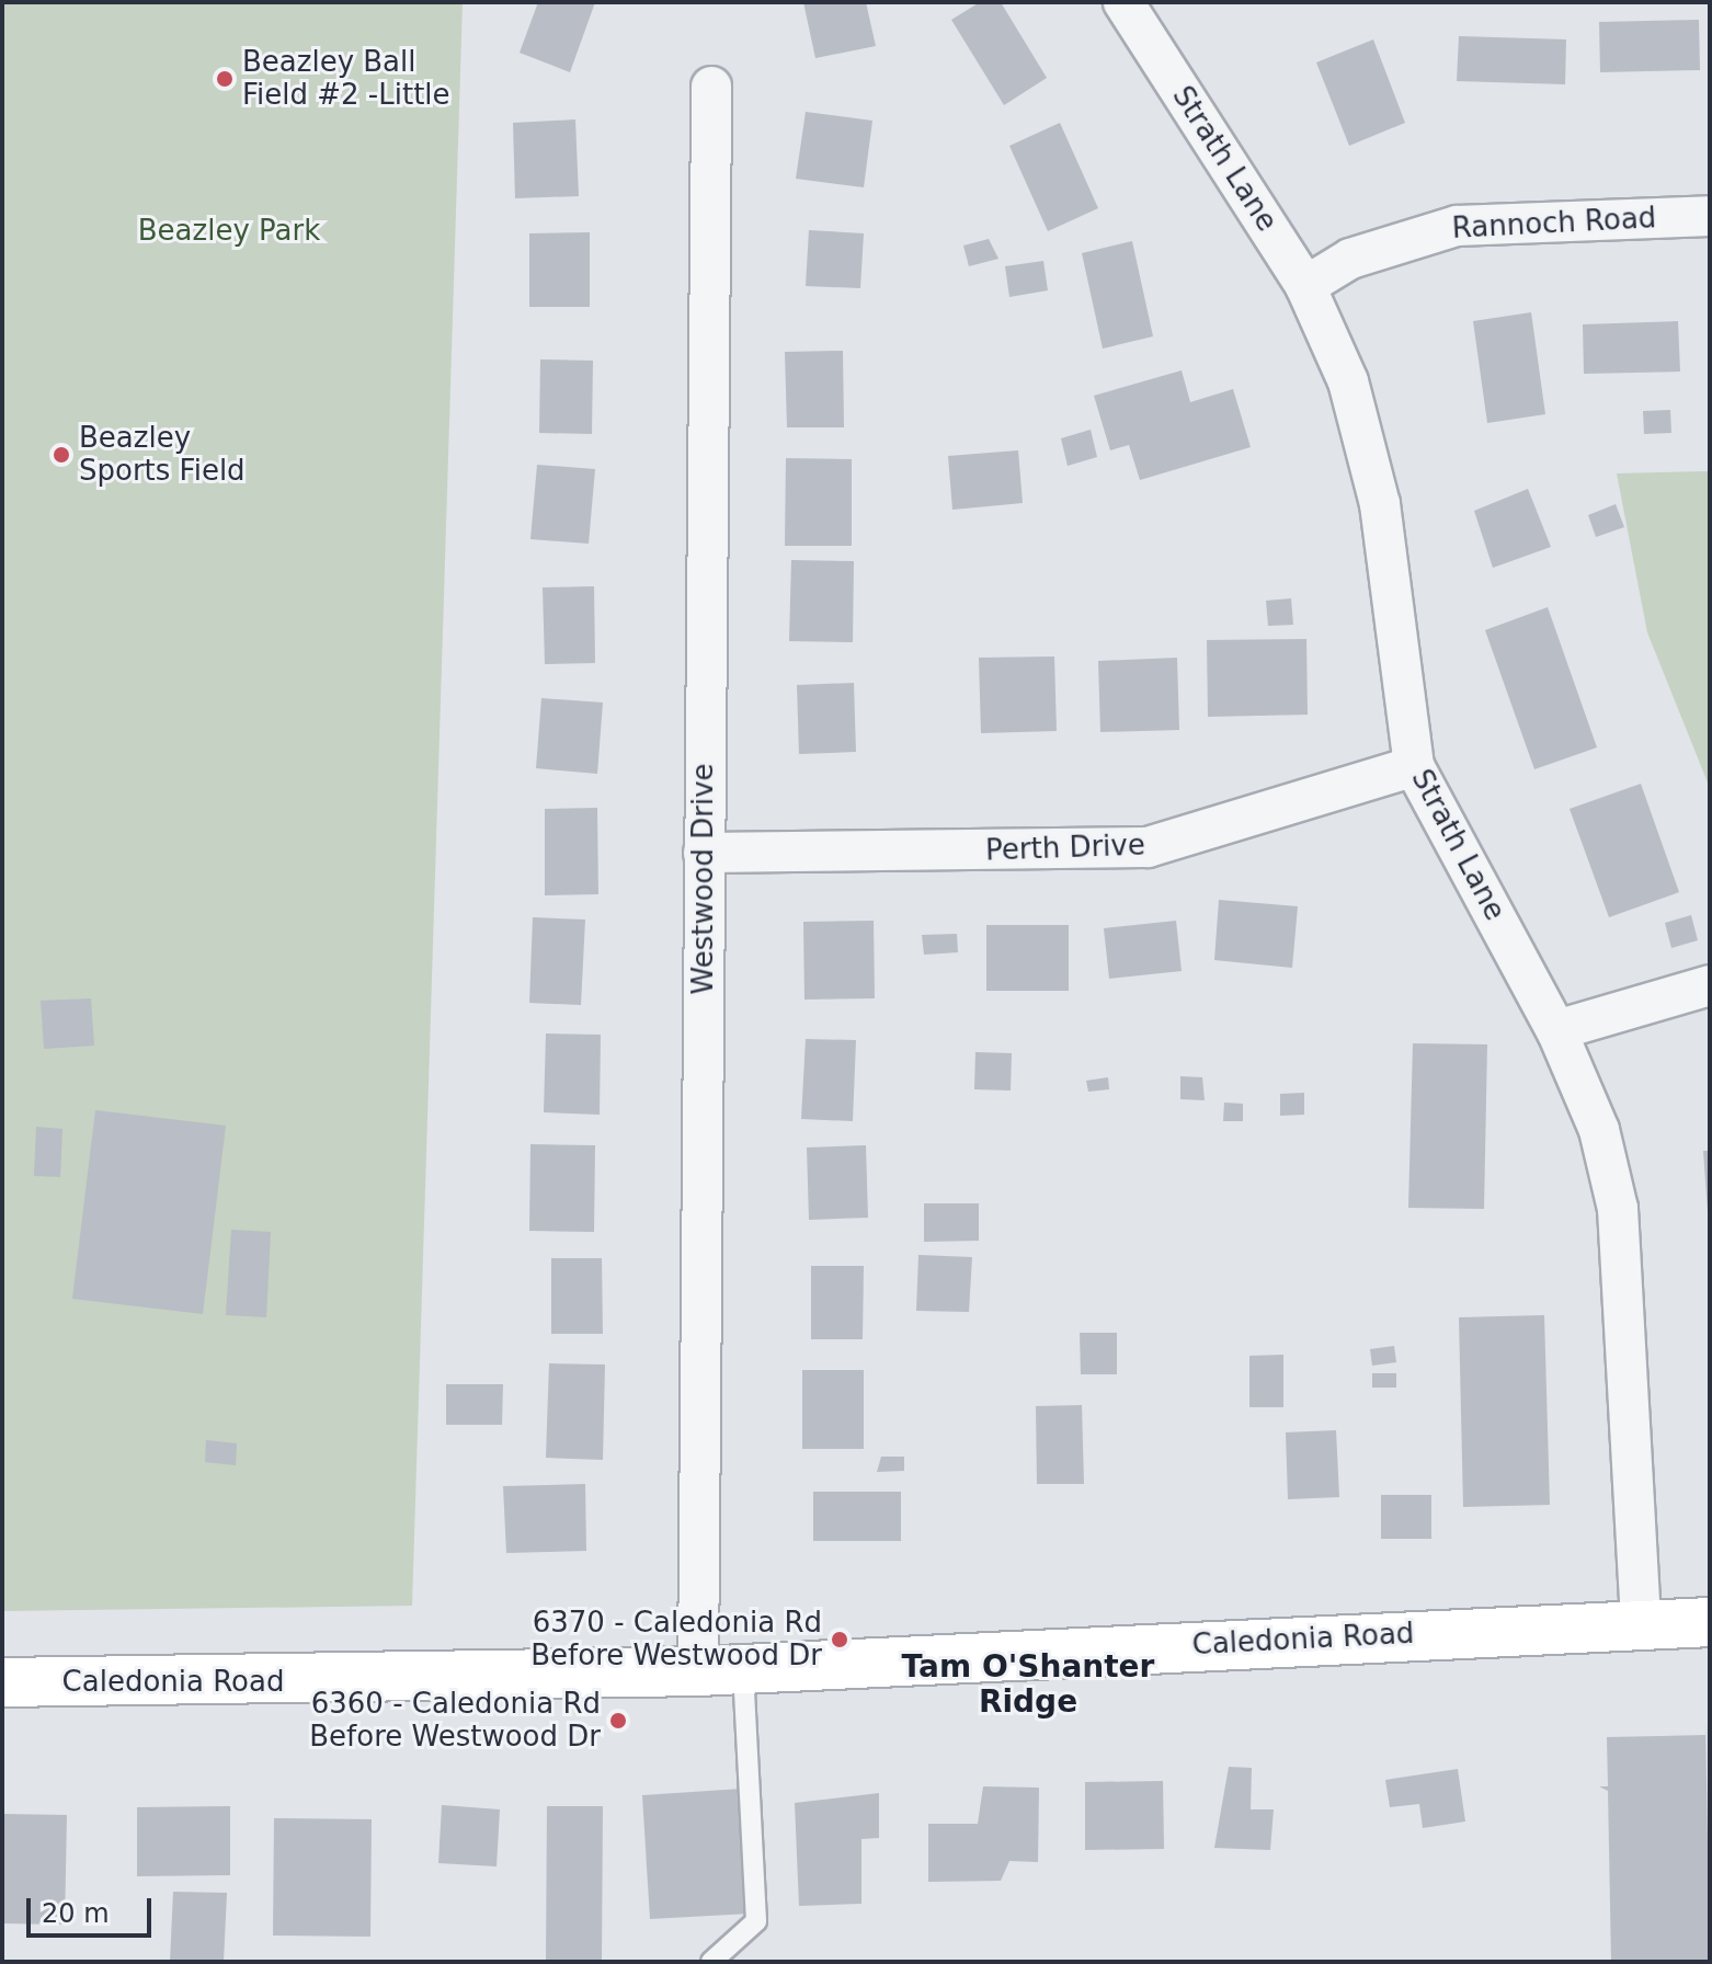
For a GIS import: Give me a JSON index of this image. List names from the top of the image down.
{
  "streets": {
    "street": [
      "Strath Lane",
      "Rannoch Road",
      "Perth Drive",
      "Westwood Drive",
      "Caledonia Road"
    ]
  },
  "crossings": [
    ["Strath Lane", "Rannoch Road"],
    ["Strath Lane", "Perth Drive"],
    ["Strath Lane", "Caledonia Road"],
    ["Perth Drive", "Westwood Drive"],
    ["Westwood Drive", "Caledonia Road"]
  ],
  "districts": ["Tam O'Shanter Ridge"],
  "parks": ["Beazley Park"],
  "places": [
    "Beazley Ball Field #2 -Little",
    "Beazley Sports Field",
    "6370 - Caledonia Rd Before Westwood Dr",
    "6360 - Caledonia Rd Before Westwood Dr"
  ],
  "scale_bar": "20 m"
}
